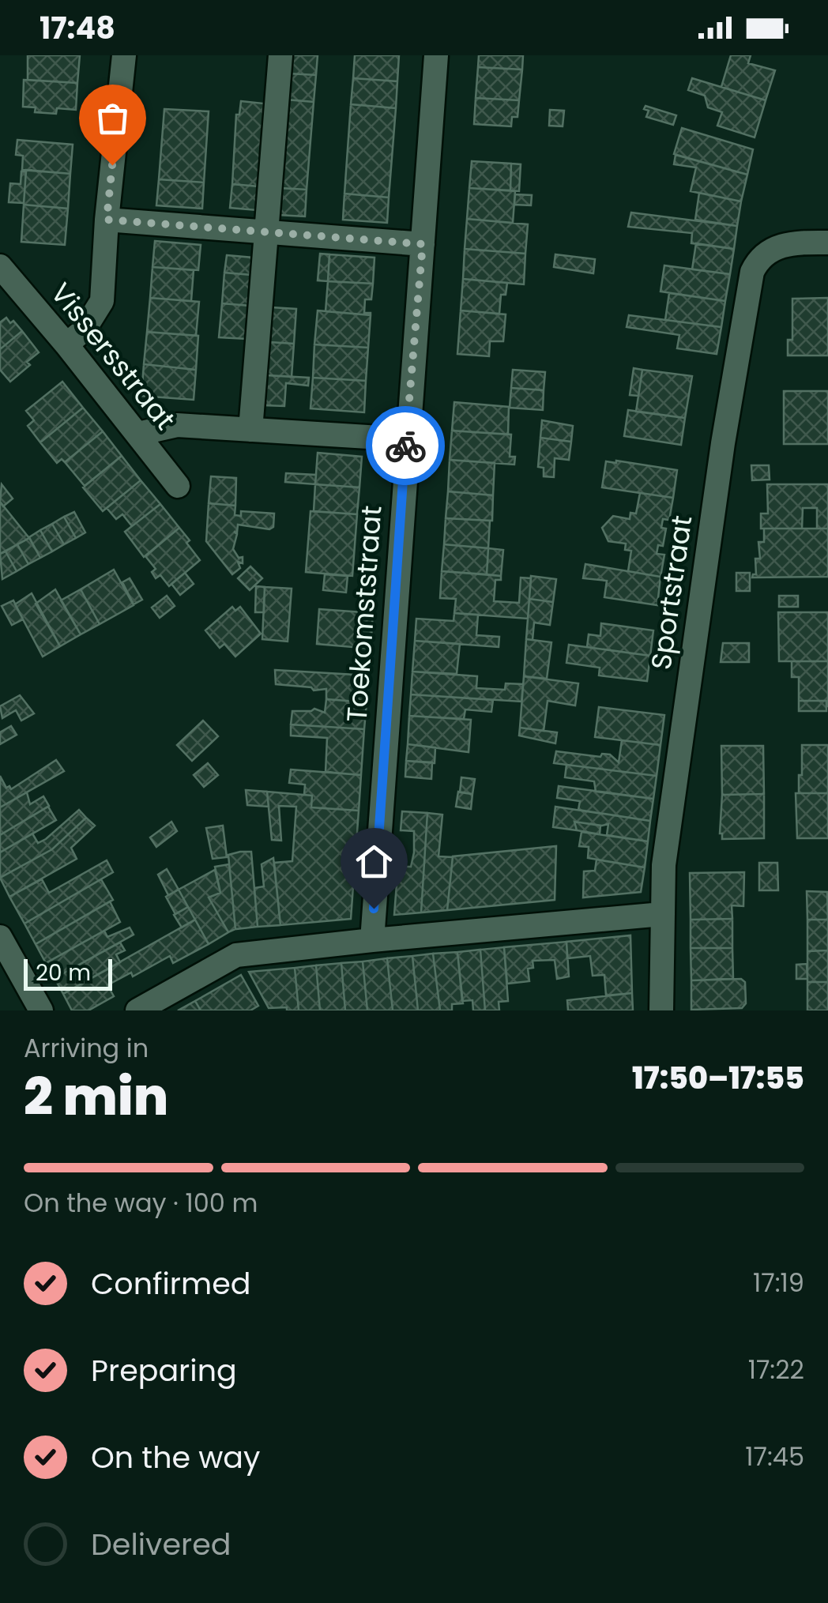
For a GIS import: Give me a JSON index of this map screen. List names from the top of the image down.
{
  "streets": {
    "street": ["Vissersstraat", "Sportstraat", "Toekomststraat"]
  },
  "scale_bar": "20 m",
  "page": {
    "status": "17:48",
    "scale": "20 m",
    "heading": ["2 min", "Arriving in", "17:50–17:55"],
    "bar": "On the way · 100 m",
    "list": [
      ["Confirmed", "17:19"],
      ["Preparing", "17:22"],
      ["On the way", "17:45"],
      "Delivered"
    ]
  }
}
